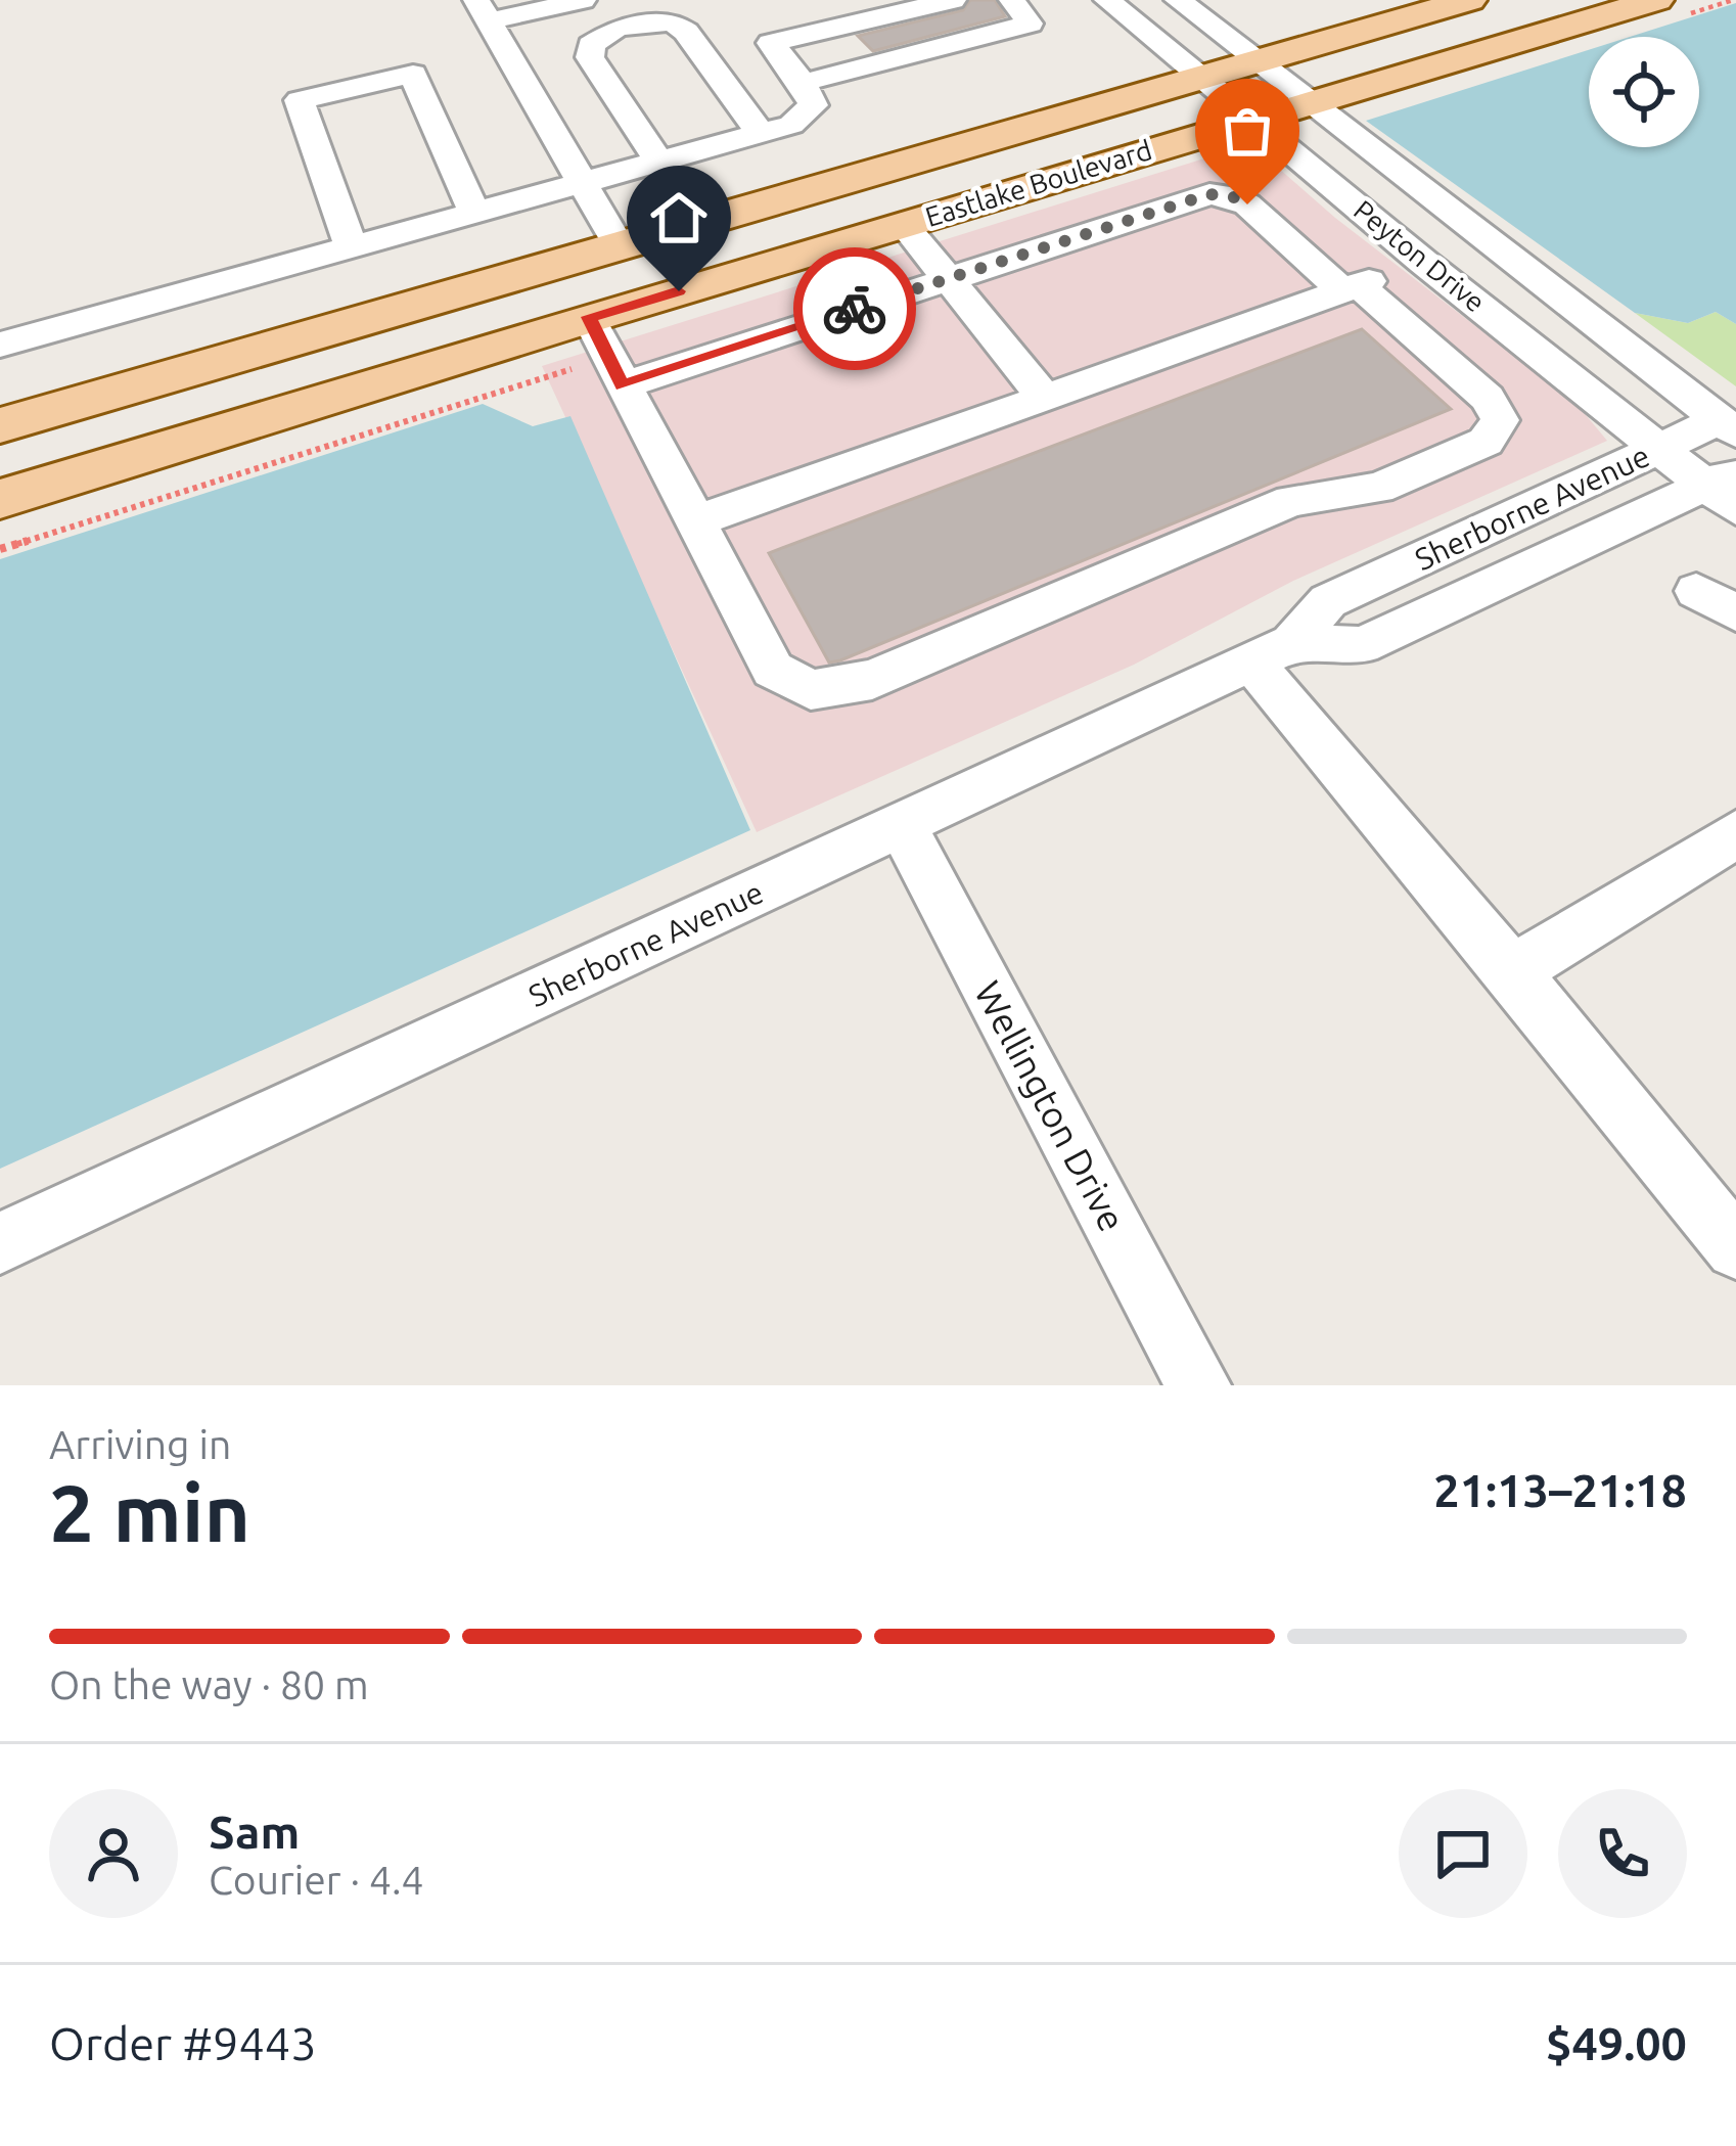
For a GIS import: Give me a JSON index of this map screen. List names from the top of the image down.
{
  "streets": {
    "main road": ["Eastlake Boulevard"],
    "street": ["Peyton Drive", "Sherborne Avenue", "Wellington Drive"]
  },
  "crossings": [
    ["Eastlake Boulevard", "Peyton Drive"],
    ["Peyton Drive", "Sherborne Avenue"],
    ["Sherborne Avenue", "Wellington Drive"]
  ],
  "page": {
    "heading": ["2 min", "Arriving in", "21:13–21:18"],
    "panel": [
      "Sam",
      "Courier · 4.4",
      "Order #9443",
      "$49.00"
    ],
    "bar": "On the way · 80 m"
  }
}
